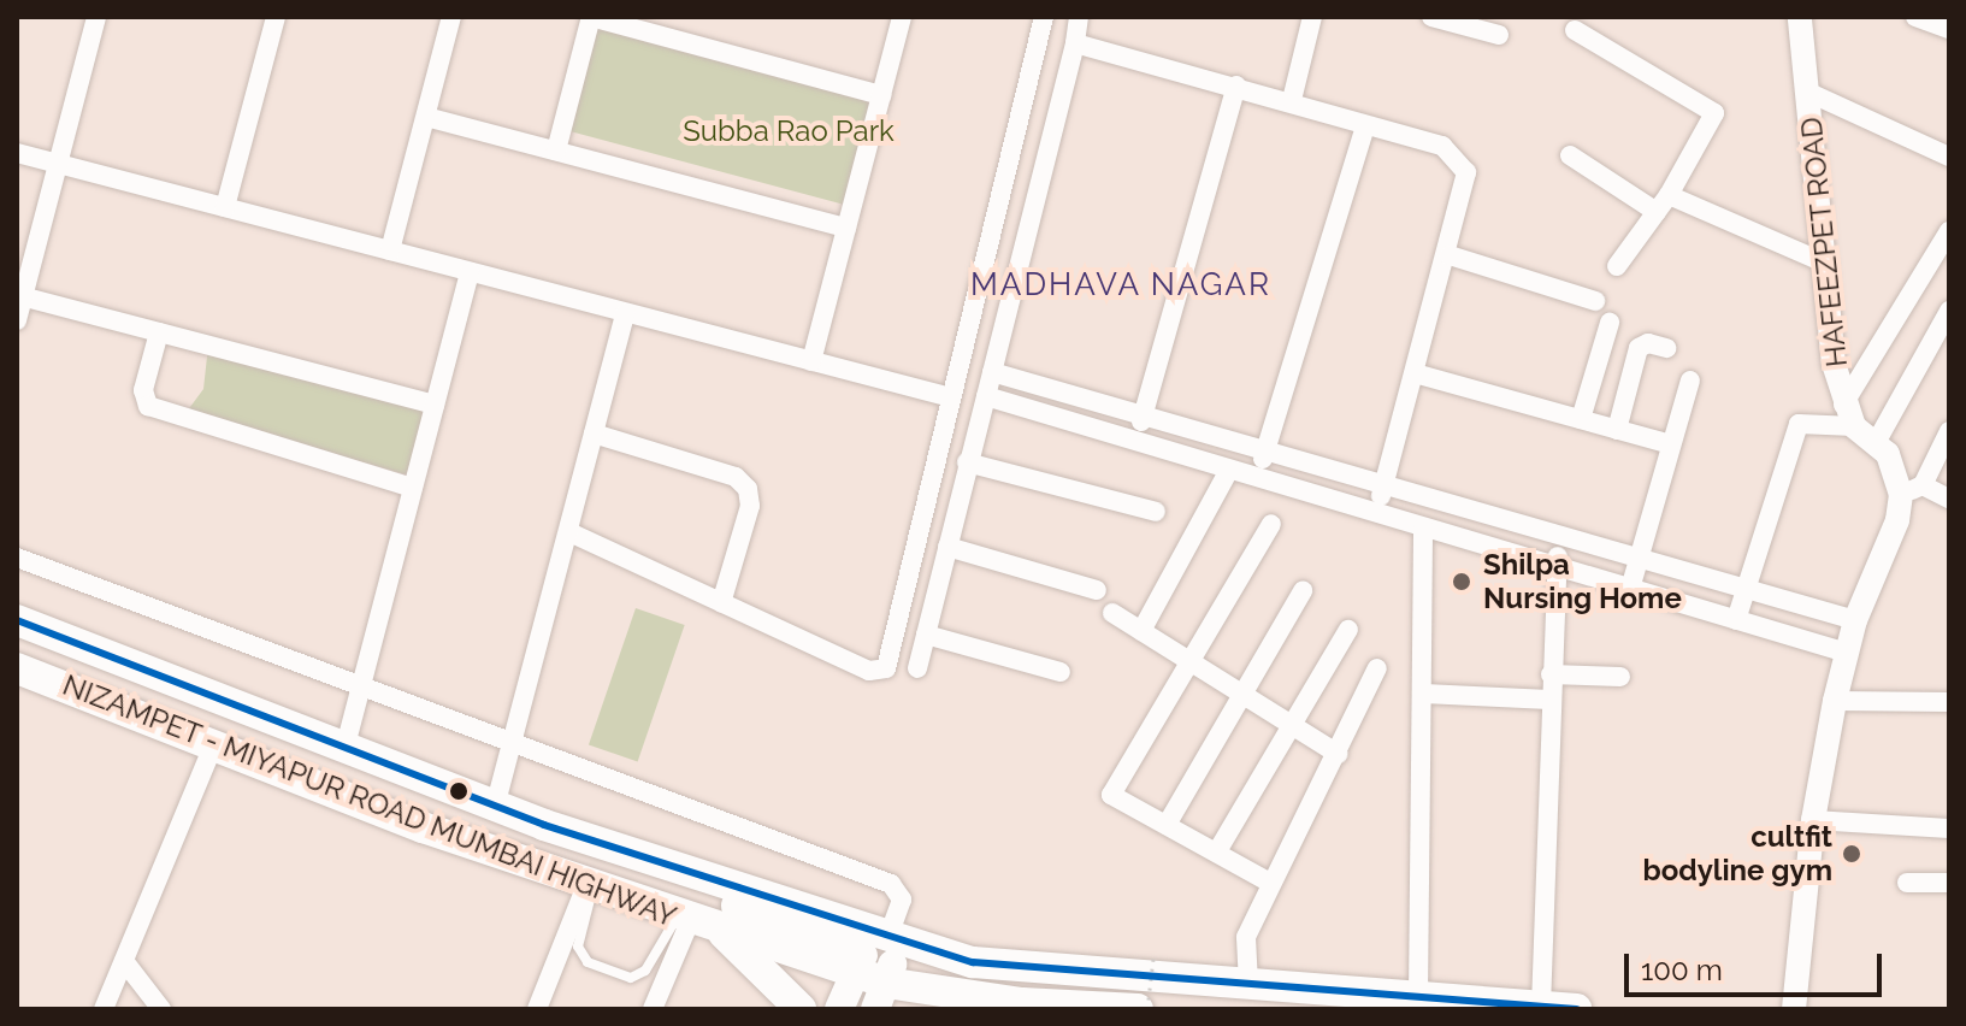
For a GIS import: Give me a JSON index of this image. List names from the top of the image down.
{
  "streets": {
    "highway": ["NIZAMPET - MIYAPUR ROAD MUMBAI HIGHWAY"],
    "street": ["HAFEEZPET ROAD"]
  },
  "districts": ["MADHAVA NAGAR"],
  "parks": ["Subba Rao Park"],
  "places": ["Shilpa Nursing Home", "cultfit bodyline gym"],
  "scale_bar": "100 m"
}
